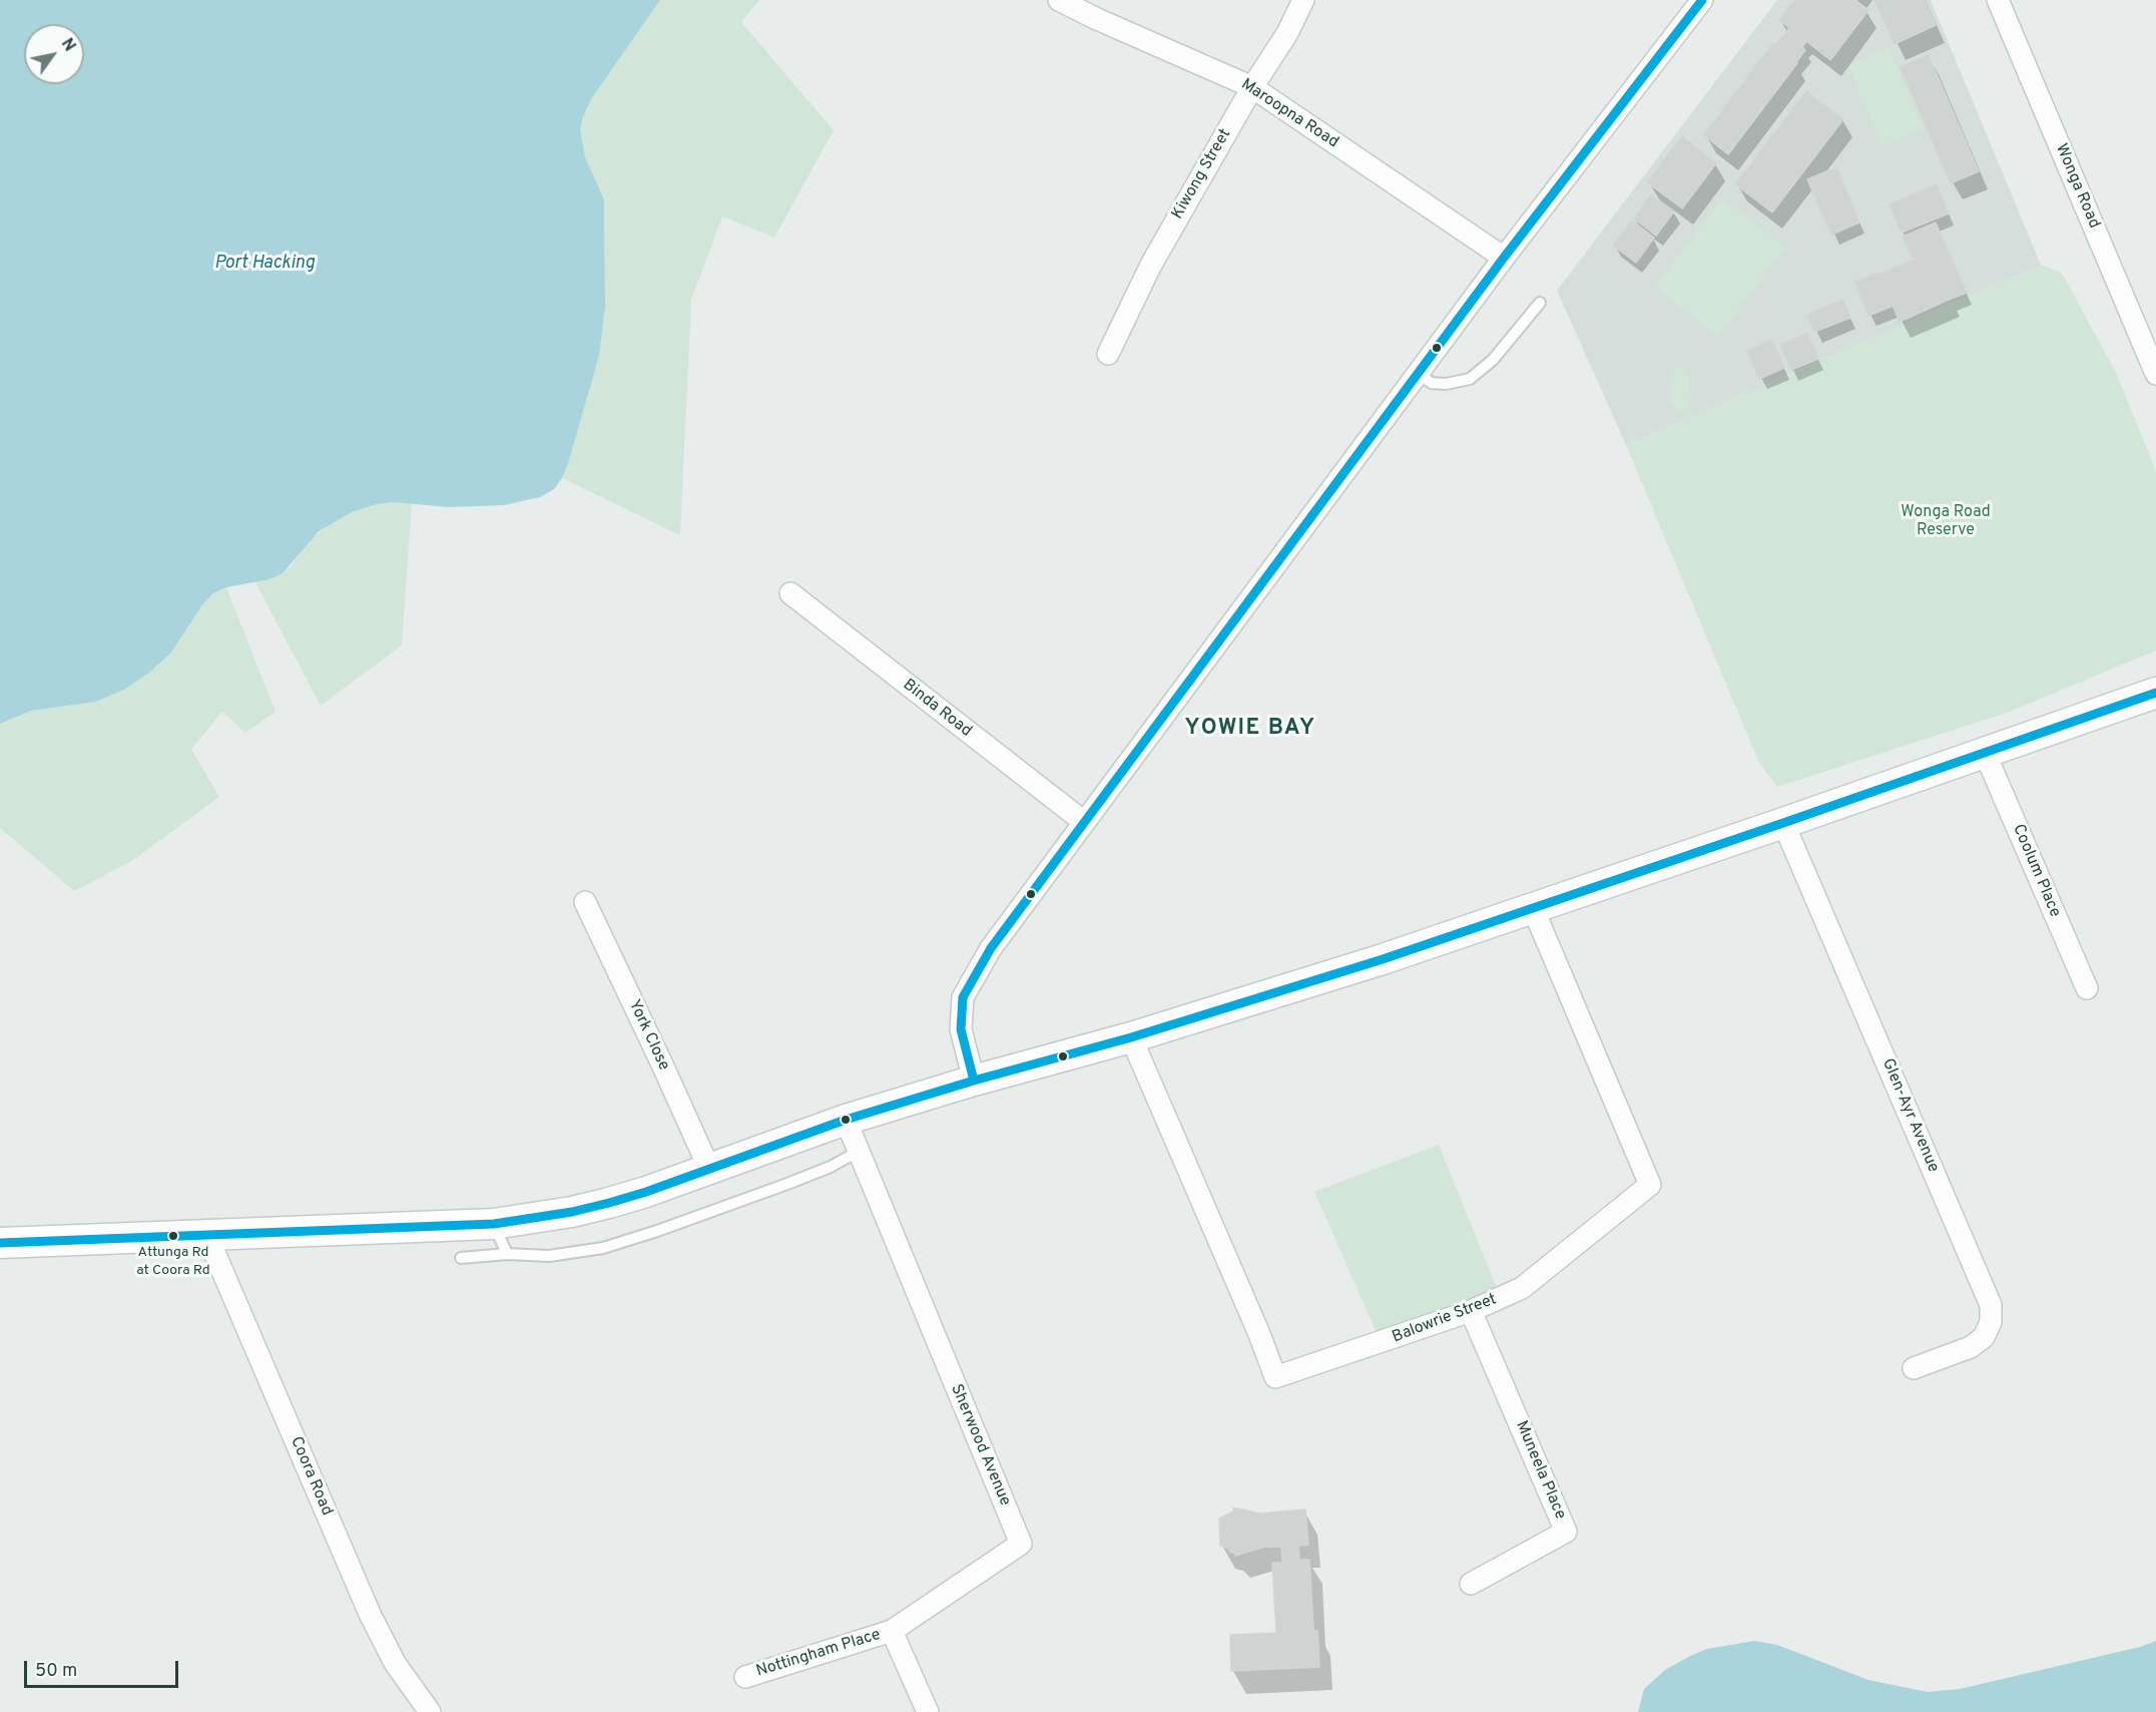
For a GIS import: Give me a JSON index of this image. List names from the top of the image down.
{
  "streets": {
    "street": [
      "Maroopna Road",
      "Kiwong Street",
      "Wonga Road",
      "Binda Road",
      "Coolum Place",
      "York Close",
      "Glen-Ayr Avenue",
      "Balowrie Street",
      "Sherwood Avenue",
      "Muneela Place",
      "Coora Road",
      "Nottingham Place"
    ]
  },
  "crossings": [
    ["Maroopna Road", "Kiwong Street"],
    ["Balowrie Street", "Muneela Place"],
    ["Sherwood Avenue", "Nottingham Place"]
  ],
  "districts": ["YOWIE BAY"],
  "water": ["Port Hacking"],
  "parks": ["Wonga Road Reserve"],
  "places": ["Attunga Rd at Coora Rd"],
  "scale_bar": "50 m",
  "north": "top right"
}
